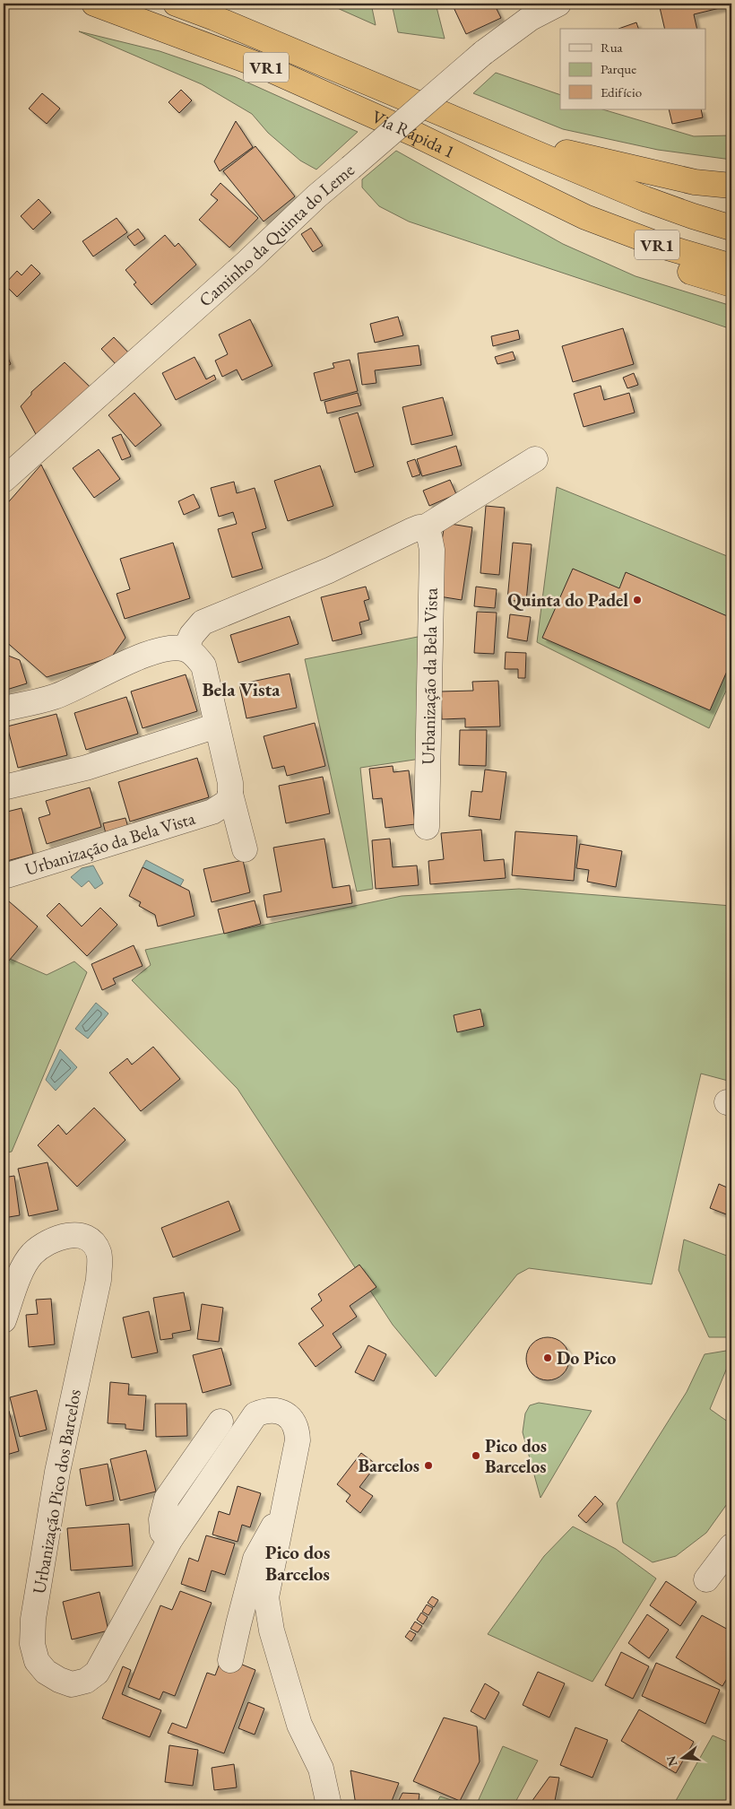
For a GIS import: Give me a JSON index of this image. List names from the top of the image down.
{
  "streets": {
    "highway": ["VR1", "Via Rápida 1"],
    "street": ["Caminho da Quinta do Leme", "Urbanização da Bela Vista", "Urbanização Pico dos Barcelos"]
  },
  "districts": ["Bela Vista", "Pico dos Barcelos"],
  "places": [
    "Quinta do Padel",
    "Do Pico",
    "Pico dos Barcelos",
    "Barcelos"
  ],
  "legend": ["Rua", "Parque", "Edifício"],
  "north": "left"
}
